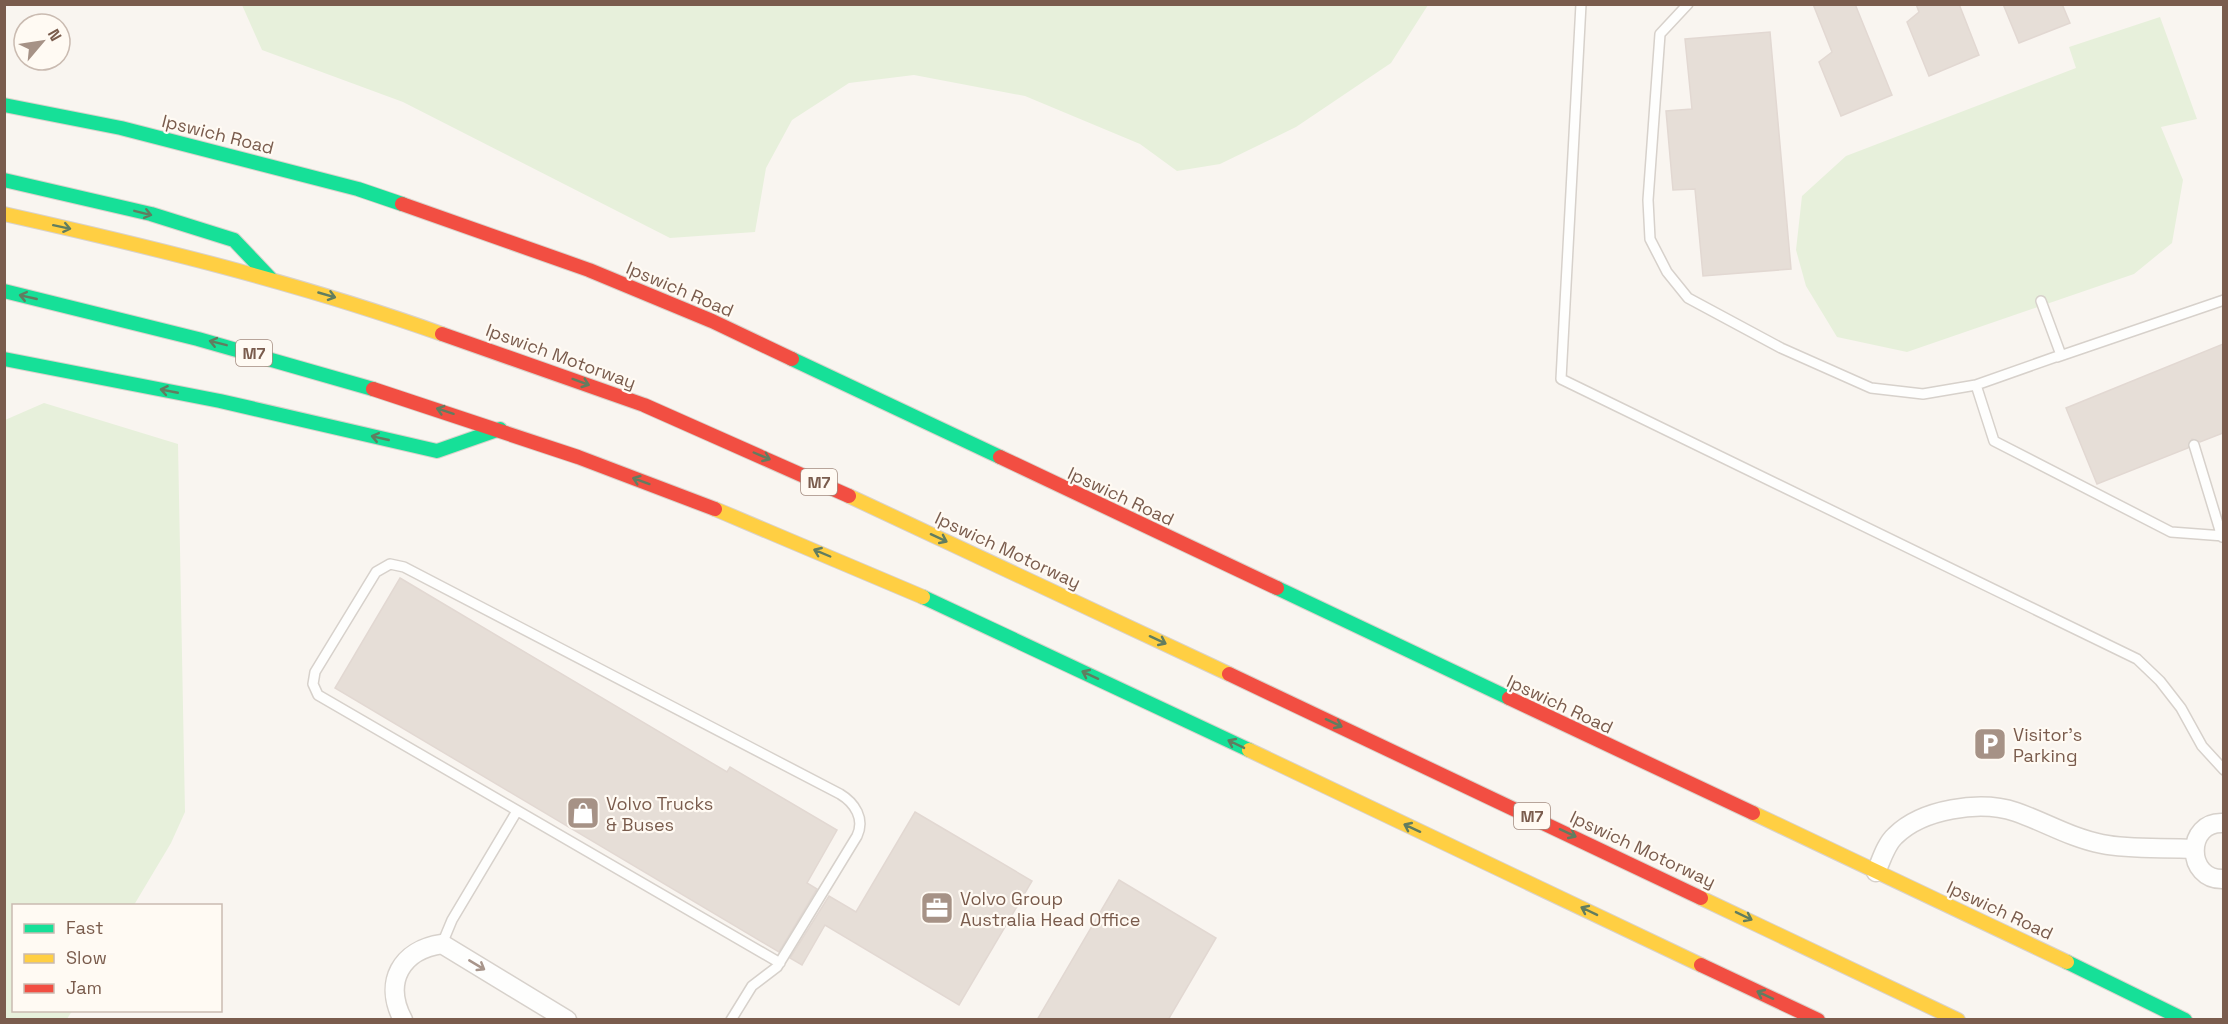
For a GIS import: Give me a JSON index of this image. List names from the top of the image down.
{
  "streets": {
    "main road": ["Ipswich Road", "M7", "Ipswich Motorway"]
  },
  "places": {
    "parking": ["Visitor's Parking"],
    "shop": ["Volvo Trucks & Buses"],
    "office": ["Volvo Group Australia Head Office"]
  },
  "legend": ["Fast", "Slow", "Jam"],
  "north": "top right"
}
